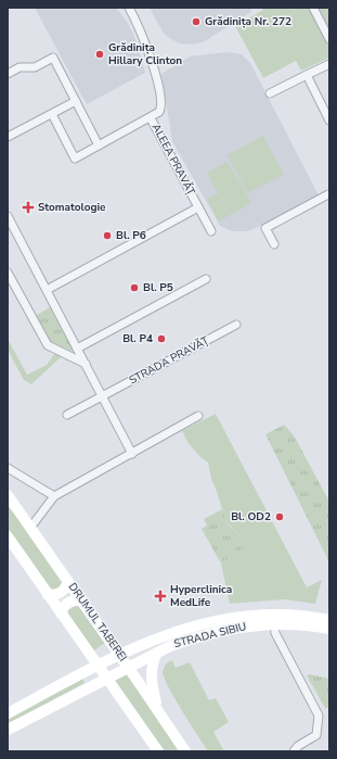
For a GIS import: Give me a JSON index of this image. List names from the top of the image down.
{
  "streets": {
    "main road": ["DRUMUL TABEREI", "STRADA SIBIU"],
    "street": ["ALEEA PRAVĂȚ", "STRADA PRAVĂȚ"]
  },
  "crossings": [
    ["DRUMUL TABEREI", "STRADA SIBIU"]
  ],
  "places": {
    "other": [
      "Grădinița Nr. 272",
      "Grădinița Hillary Clinton",
      "Bl. P6",
      "Bl. P5",
      "Bl. P4",
      "Bl. OD2"
    ],
    "health": ["Stomatologie", "Hyperclinica MedLife"]
  }
}
